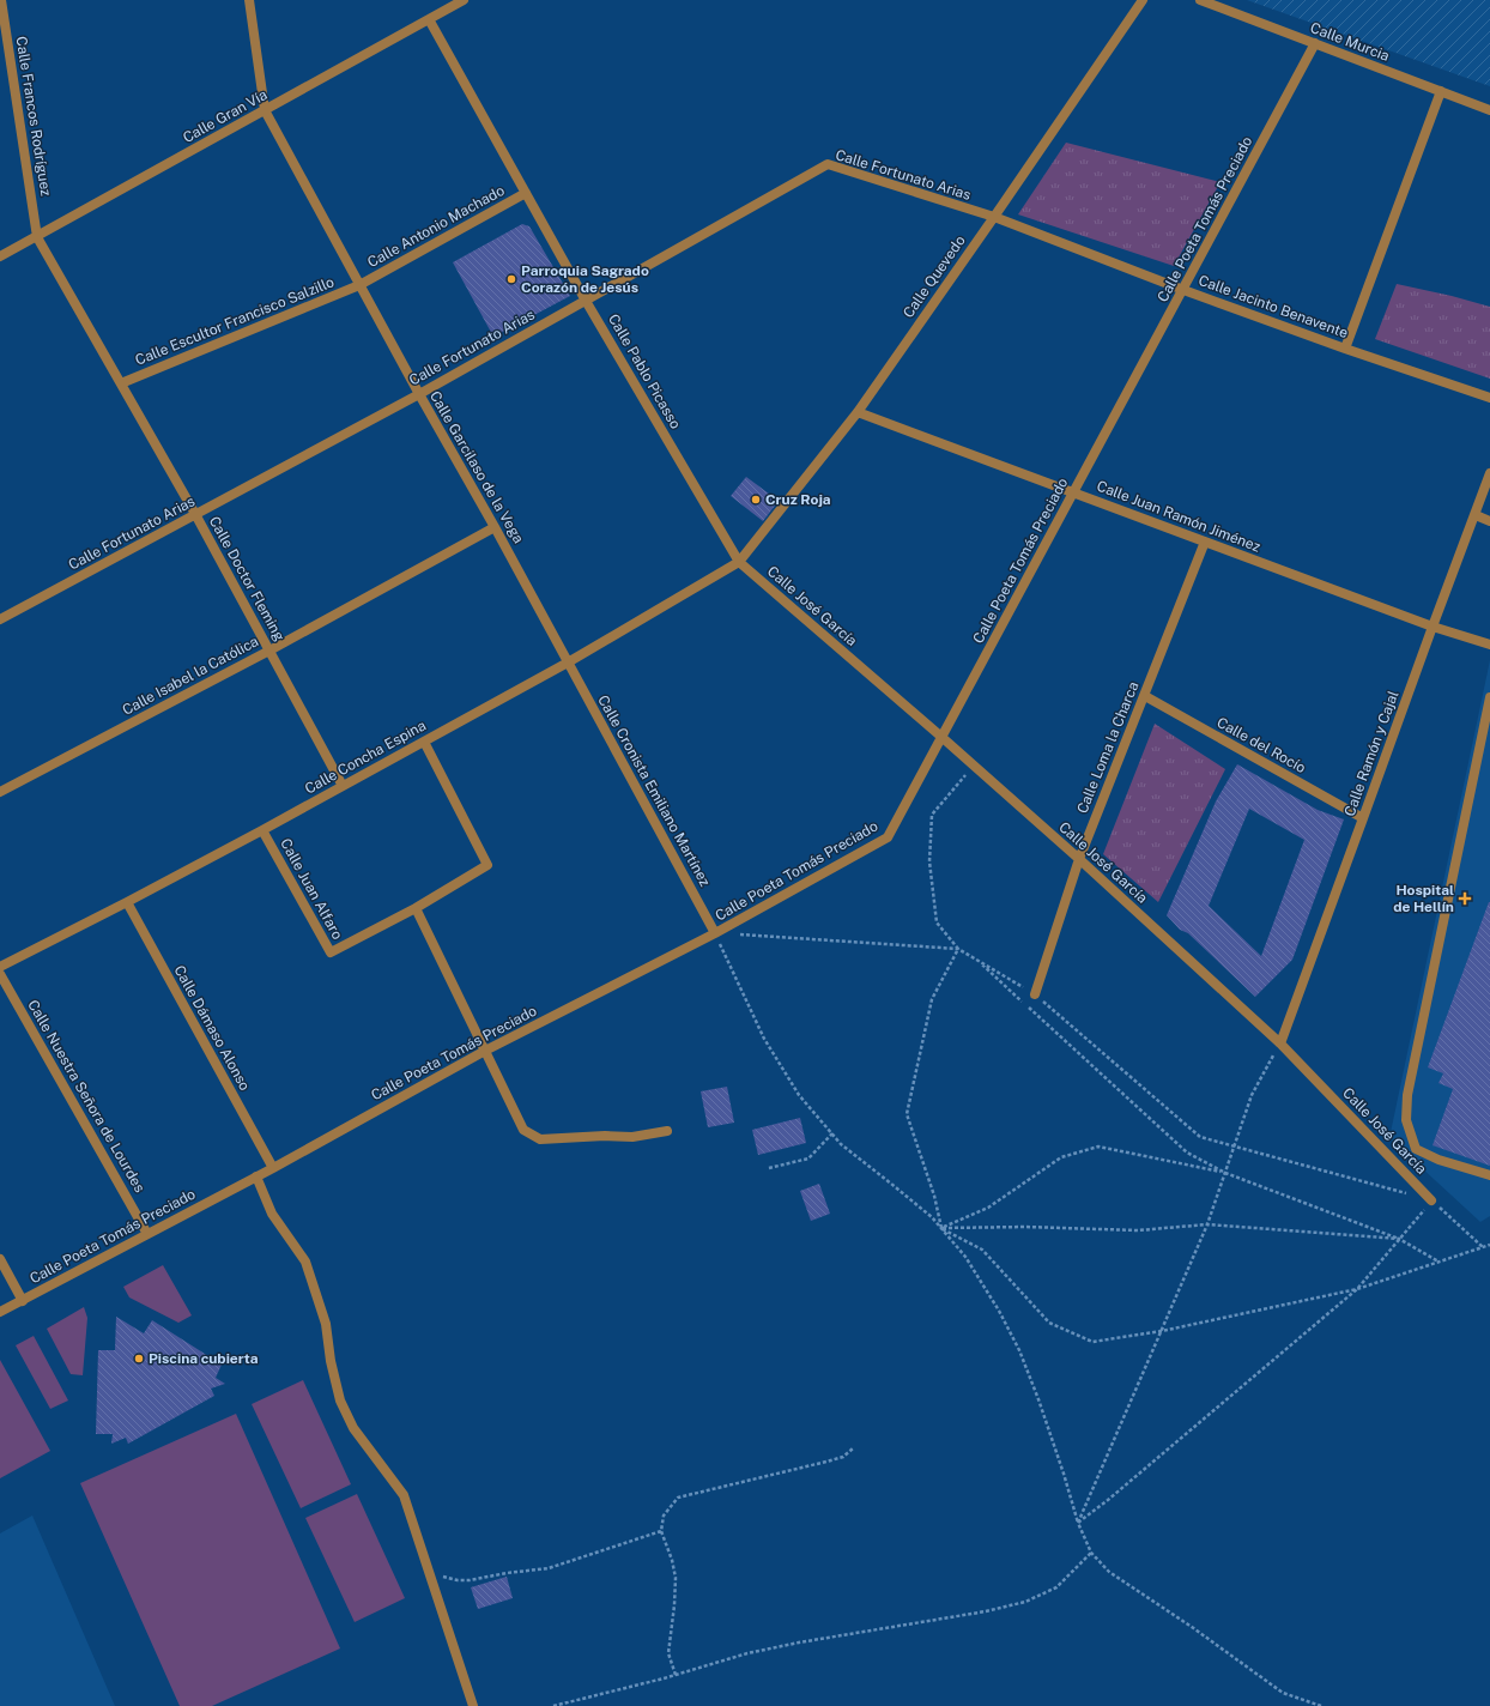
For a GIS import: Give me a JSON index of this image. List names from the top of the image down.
{
  "streets": {
    "street": [
      "Calle Murcia",
      "Calle Francos Rodríguez",
      "Calle Gran Vía",
      "Calle Fortunato Arias",
      "Calle Poeta Tomás Preciado",
      "Calle Antonio Machado",
      "Calle Quevedo",
      "Calle Jacinto Benavente",
      "Calle Escultor Francisco Salzillo",
      "Calle Pablo Picasso",
      "Calle Garcilaso de la Vega",
      "Calle Juan Ramón Jiménez",
      "Calle Doctor Fleming",
      "Calle José García",
      "Calle Isabel la Católica",
      "Calle del Rocío",
      "Calle Loma la Charca",
      "Calle Ramón y Cajal",
      "Calle Concha Espina",
      "Calle Cronista Emiliano Martínez",
      "Calle Juan Alfaro",
      "Calle Dámaso Alonso",
      "Calle Nuestra Señora de Lourdes"
    ]
  },
  "crossings": [
    ["Calle Murcia", "Calle Poeta Tomás Preciado"],
    ["Calle Francos Rodríguez", "Calle Gran Vía"],
    ["Calle Francos Rodríguez", "Calle Doctor Fleming"],
    ["Calle Gran Vía", "Calle Pablo Picasso"],
    ["Calle Gran Vía", "Calle Garcilaso de la Vega"],
    ["Calle Gran Vía", "Calle Doctor Fleming"],
    ["Calle Fortunato Arias", "Calle Quevedo"],
    ["Calle Fortunato Arias", "Calle Jacinto Benavente"],
    ["Calle Fortunato Arias", "Calle Pablo Picasso"],
    ["Calle Fortunato Arias", "Calle Garcilaso de la Vega"],
    ["Calle Fortunato Arias", "Calle Doctor Fleming"],
    ["Calle Poeta Tomás Preciado", "Calle Jacinto Benavente"],
    ["Calle Poeta Tomás Preciado", "Calle Juan Ramón Jiménez"],
    ["Calle Poeta Tomás Preciado", "Calle José García"],
    ["Calle Poeta Tomás Preciado", "Calle Cronista Emiliano Martínez"],
    ["Calle Poeta Tomás Preciado", "Calle Dámaso Alonso"],
    ["Calle Poeta Tomás Preciado", "Calle Nuestra Señora de Lourdes"],
    ["Calle Antonio Machado", "Calle Escultor Francisco Salzillo"],
    ["Calle Antonio Machado", "Calle Pablo Picasso"],
    ["Calle Antonio Machado", "Calle Garcilaso de la Vega"],
    ["Calle Quevedo", "Calle Jacinto Benavente"],
    ["Calle Quevedo", "Calle Pablo Picasso"],
    ["Calle Quevedo", "Calle Juan Ramón Jiménez"],
    ["Calle Quevedo", "Calle José García"],
    ["Calle Quevedo", "Calle Concha Espina"],
    ["Calle Escultor Francisco Salzillo", "Calle Garcilaso de la Vega"],
    ["Calle Escultor Francisco Salzillo", "Calle Doctor Fleming"],
    ["Calle Pablo Picasso", "Calle José García"],
    ["Calle Pablo Picasso", "Calle Concha Espina"],
    ["Calle Garcilaso de la Vega", "Calle Isabel la Católica"],
    ["Calle Garcilaso de la Vega", "Calle Concha Espina"],
    ["Calle Garcilaso de la Vega", "Calle Cronista Emiliano Martínez"],
    ["Calle Juan Ramón Jiménez", "Calle Loma la Charca"],
    ["Calle Juan Ramón Jiménez", "Calle Ramón y Cajal"],
    ["Calle Doctor Fleming", "Calle Isabel la Católica"],
    ["Calle Doctor Fleming", "Calle Concha Espina"],
    ["Calle José García", "Calle Loma la Charca"],
    ["Calle José García", "Calle Ramón y Cajal"],
    ["Calle José García", "Calle Concha Espina"],
    ["Calle del Rocío", "Calle Loma la Charca"],
    ["Calle del Rocío", "Calle Ramón y Cajal"],
    ["Calle Concha Espina", "Calle Cronista Emiliano Martínez"],
    ["Calle Concha Espina", "Calle Juan Alfaro"],
    ["Calle Concha Espina", "Calle Dámaso Alonso"]
  ],
  "places": {
    "other": ["Parroquia Sagrado Corazón de Jesús", "Cruz Roja", "Piscina cubierta"],
    "health": ["Hospital de Hellín"]
  }
}
